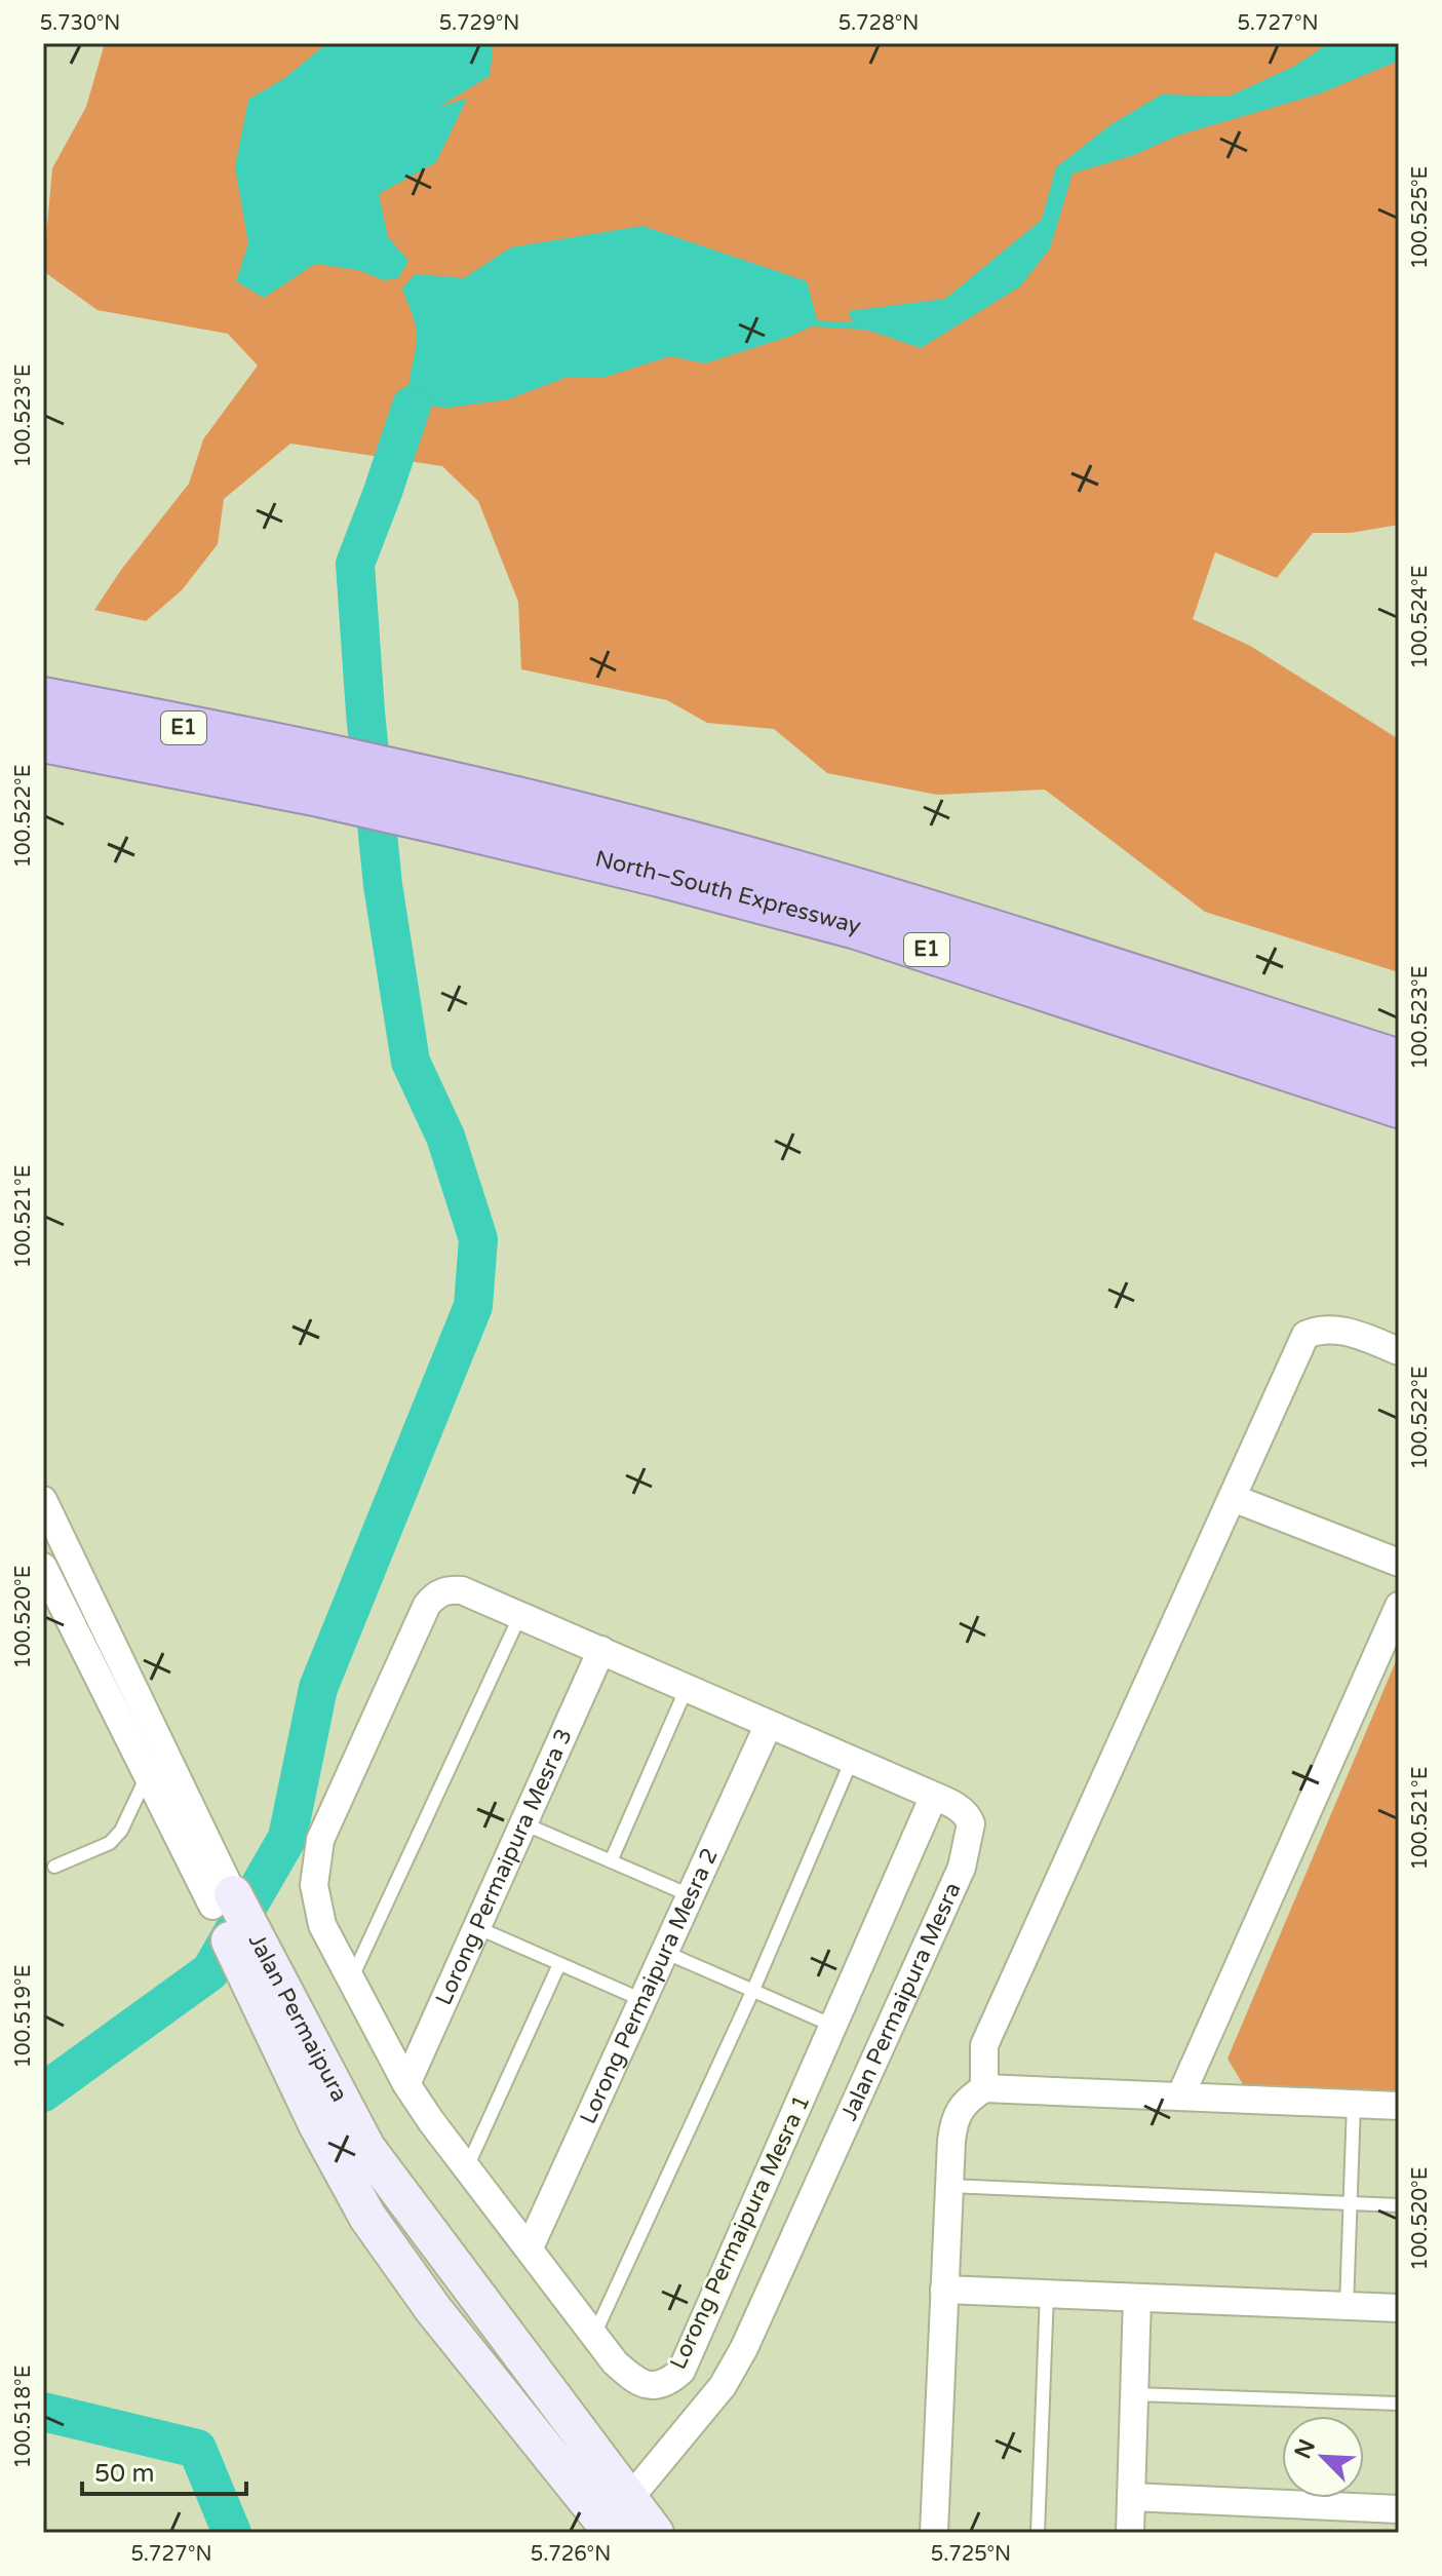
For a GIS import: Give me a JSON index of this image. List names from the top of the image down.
{
  "streets": {
    "highway": ["E1", "North–South Expressway"],
    "main road": ["Jalan Permaipura"],
    "street": [
      "Lorong Permaipura Mesra 3",
      "Lorong Permaipura Mesra 2",
      "Jalan Permaipura Mesra",
      "Lorong Permaipura Mesra 1"
    ]
  },
  "crossings": [
    ["Lorong Permaipura Mesra 3", "Jalan Permaipura Mesra"],
    ["Lorong Permaipura Mesra 3", "Lorong Permaipura Mesra 1"],
    ["Lorong Permaipura Mesra 2", "Jalan Permaipura Mesra"],
    ["Lorong Permaipura Mesra 2", "Lorong Permaipura Mesra 1"],
    ["Jalan Permaipura Mesra", "Jalan Permaipura"],
    ["Jalan Permaipura Mesra", "Lorong Permaipura Mesra 1"]
  ],
  "scale_bar": "50 m",
  "north": "top left",
  "coordinates": [
    "5.730°N",
    "5.729°N",
    "5.728°N",
    "5.727°N",
    "100.525°E",
    "100.523°E",
    "100.524°E",
    "100.522°E",
    "100.521°E",
    "100.520°E",
    "100.519°E",
    "100.518°E",
    "5.726°N",
    "5.725°N"
  ]
}
